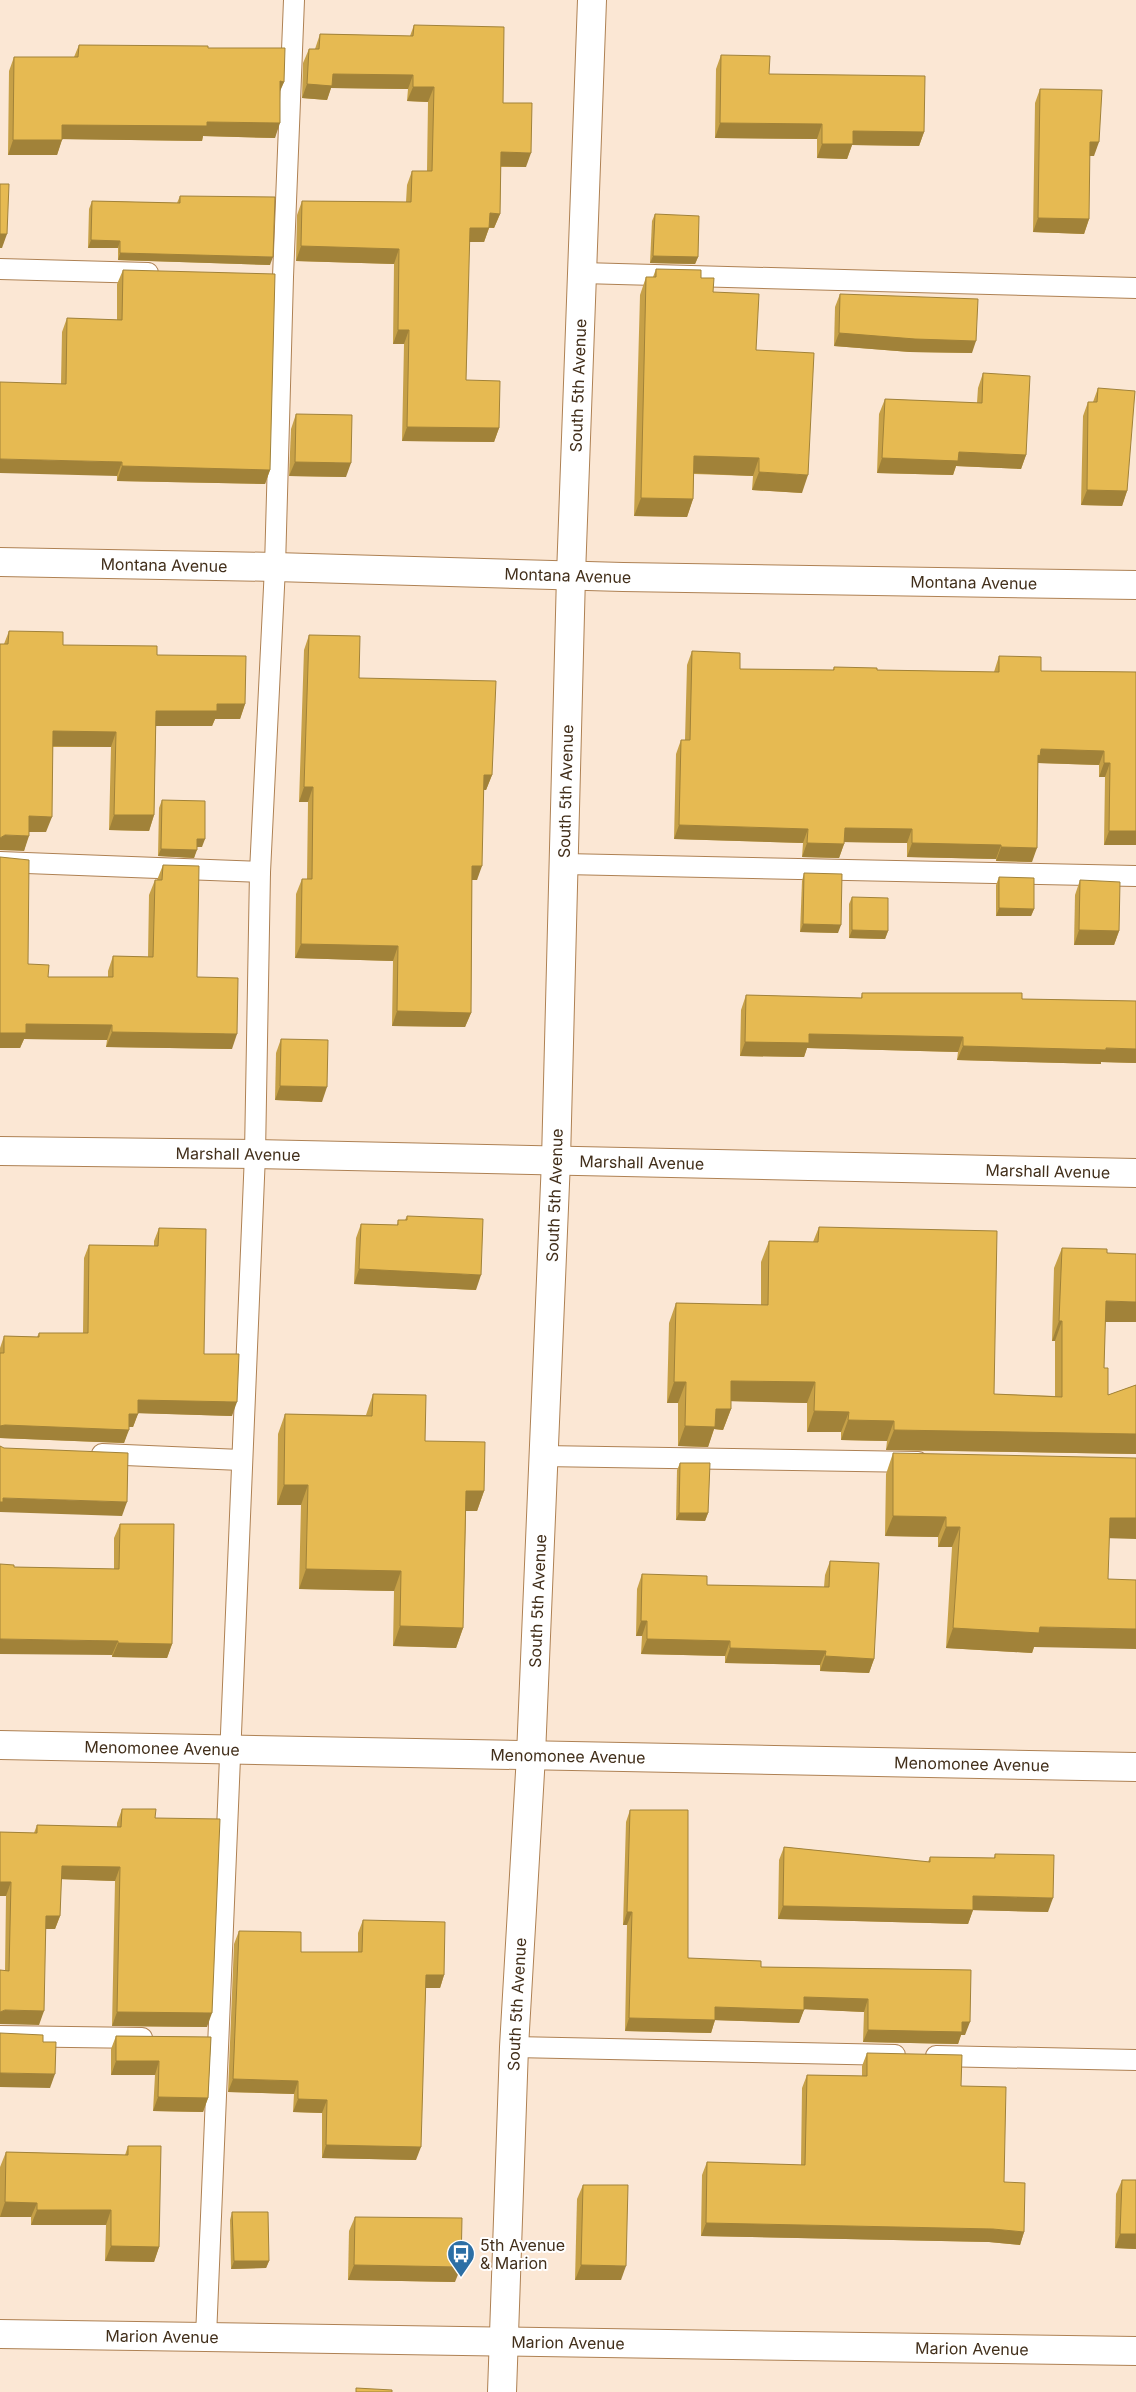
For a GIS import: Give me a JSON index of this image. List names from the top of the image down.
{
  "streets": {
    "street": [
      "South 5th Avenue",
      "Montana Avenue",
      "Marshall Avenue",
      "Menomonee Avenue",
      "Marion Avenue"
    ]
  },
  "crossings": [
    ["South 5th Avenue", "Montana Avenue"],
    ["South 5th Avenue", "Marshall Avenue"],
    ["South 5th Avenue", "Menomonee Avenue"],
    ["South 5th Avenue", "Marion Avenue"]
  ],
  "places": {
    "bus stop": ["5th Avenue & Marion"]
  }
}
